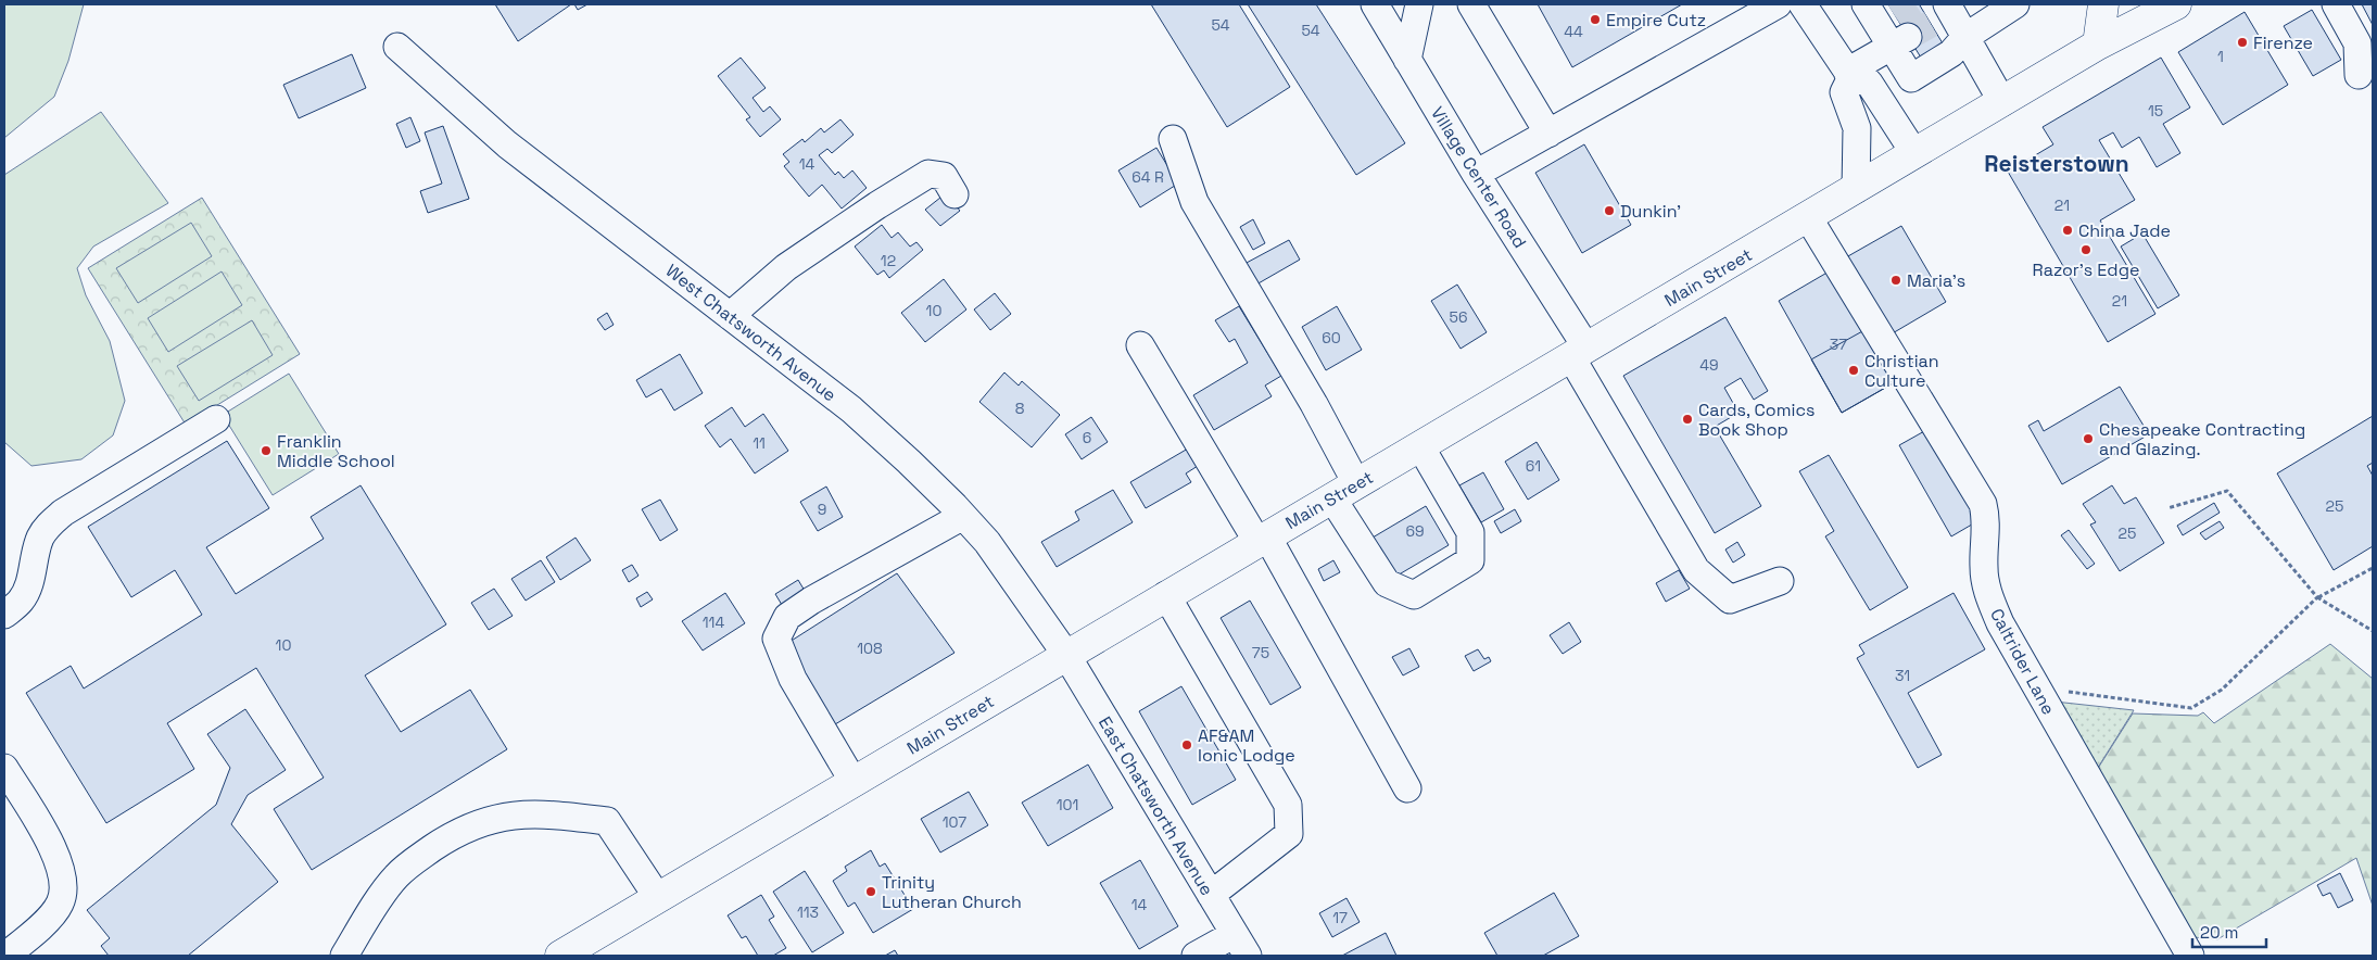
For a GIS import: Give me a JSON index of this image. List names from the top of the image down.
{
  "streets": {
    "main road": ["Main Street"],
    "street": [
      "Village Center Road",
      "West Chatsworth Avenue",
      "Caltrider Lane",
      "East Chatsworth Avenue"
    ]
  },
  "crossings": [
    ["Village Center Road", "Main Street"],
    ["Main Street", "West Chatsworth Avenue"],
    ["Main Street", "Caltrider Lane"],
    ["Main Street", "East Chatsworth Avenue"],
    ["West Chatsworth Avenue", "East Chatsworth Avenue"]
  ],
  "districts": ["Reisterstown"],
  "places": [
    "Empire Cutz",
    "Firenze",
    "Dunkin'",
    "China Jade",
    "Razor's Edge",
    "Maria's",
    "Christian Culture",
    "Cards, Comics Book Shop",
    "Chesapeake Contracting and Glazing.",
    "Franklin Middle School",
    "AF&AM Ionic Lodge",
    "Trinity Lutheran Church"
  ],
  "house_numbers": [
    "54",
    "54",
    "44",
    "1",
    "15",
    "14",
    "64 R",
    "21",
    "12",
    "21",
    "10",
    "56",
    "60",
    "37",
    "49",
    "8",
    "6",
    "11",
    "61",
    "25",
    "9",
    "69",
    "25",
    "114",
    "10",
    "108",
    "75",
    "31",
    "101",
    "107",
    "14",
    "113",
    "17"
  ],
  "scale_bar": "20 m"
}
